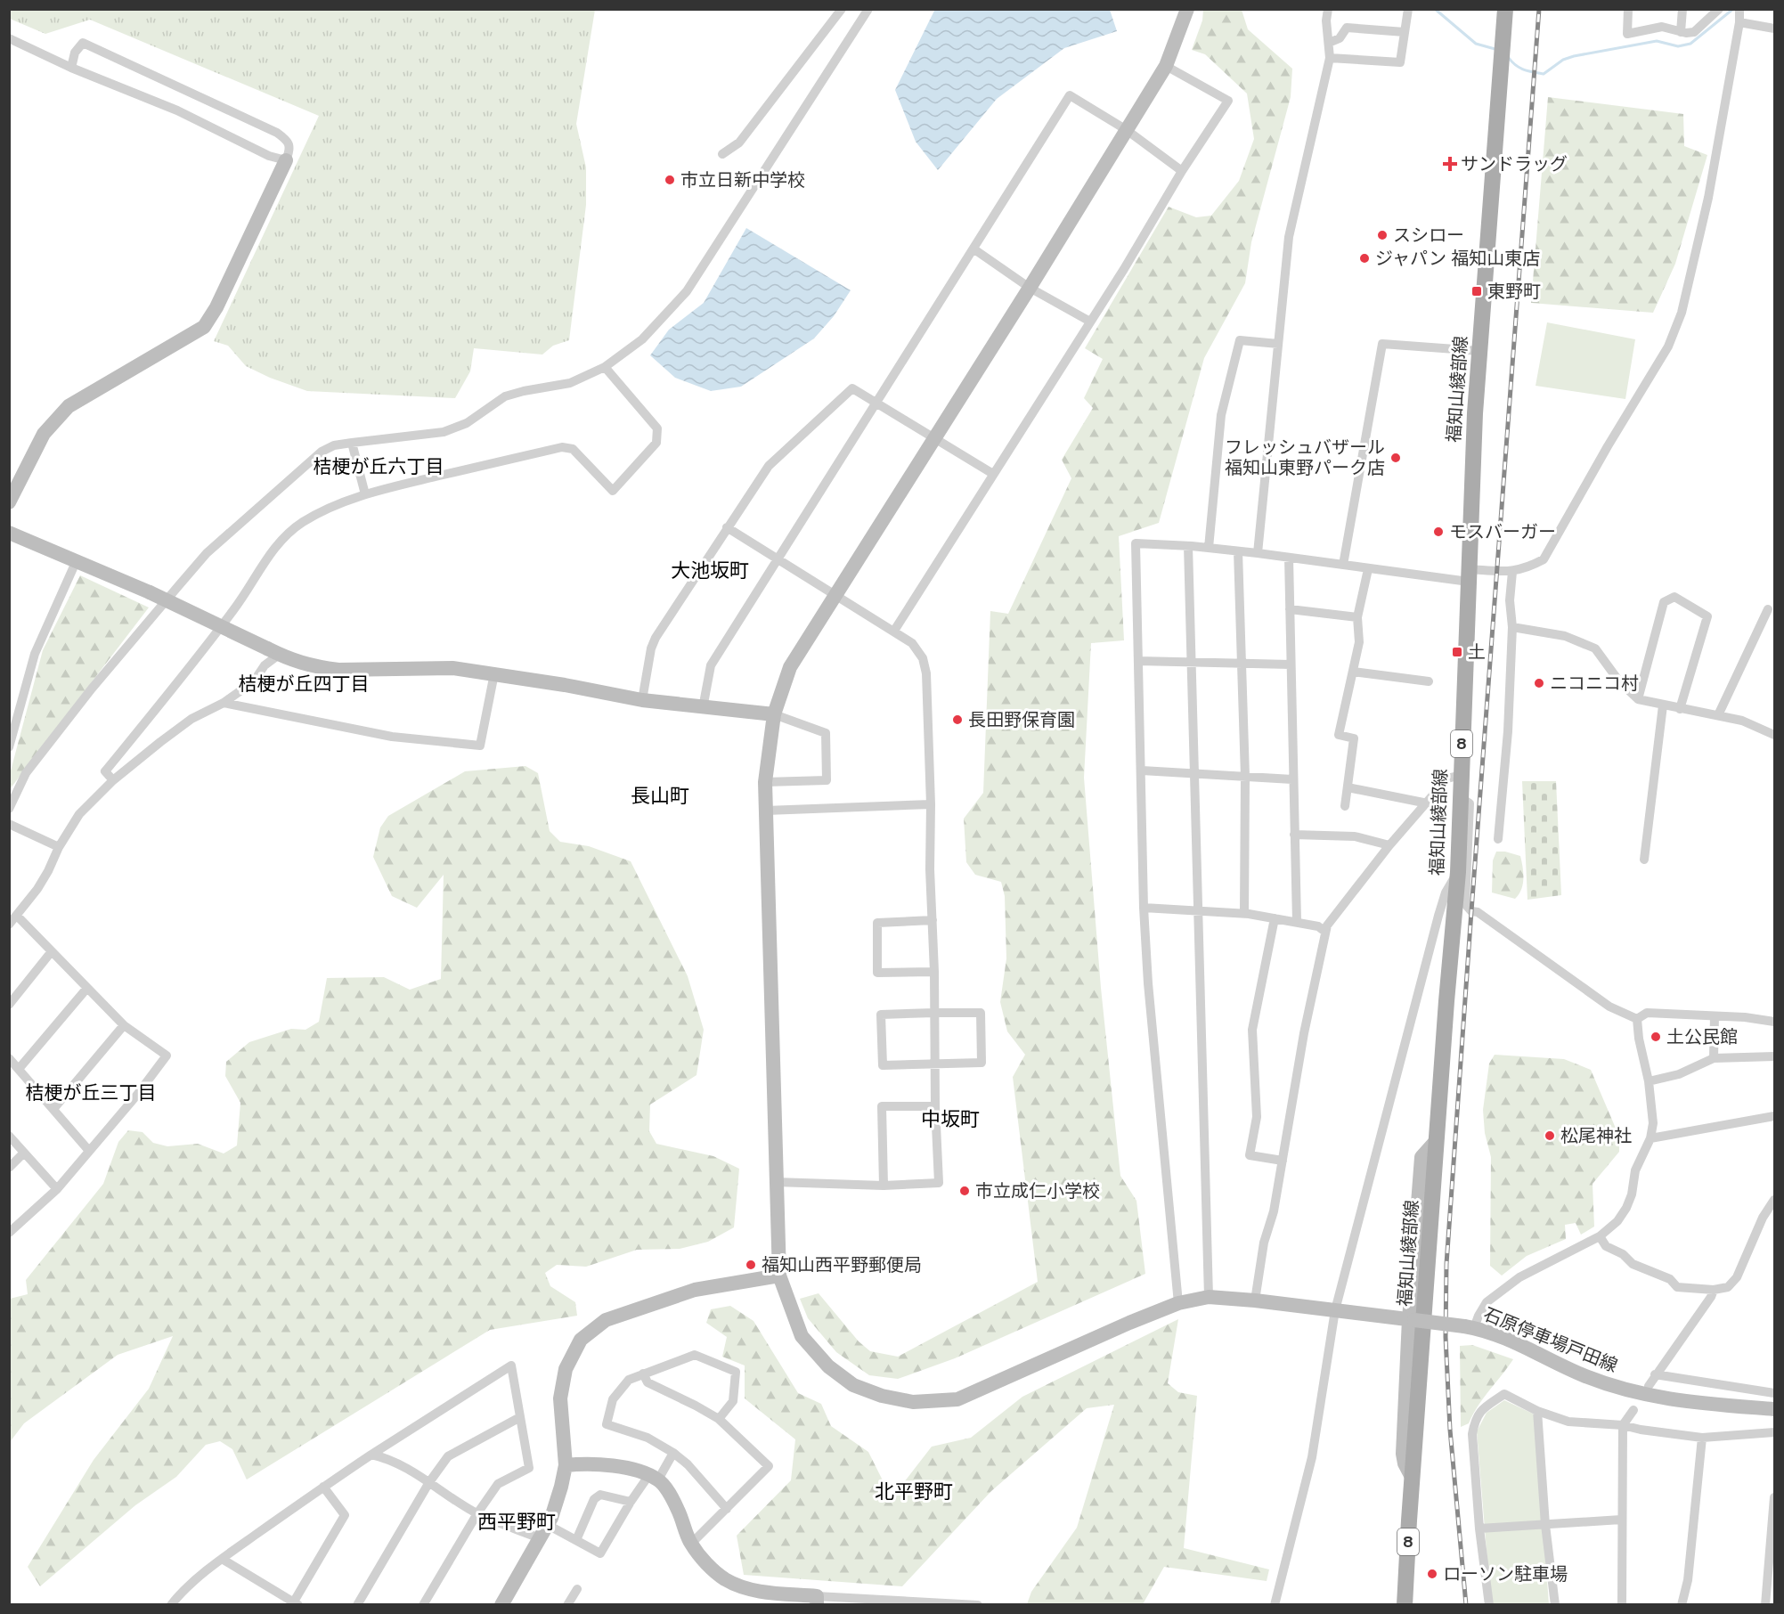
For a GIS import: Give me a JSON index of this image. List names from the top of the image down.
{
  "streets": {
    "main road": ["福知山綾部線", "8"],
    "street": ["石原停車場戸田線"]
  },
  "districts": [
    "桔梗が丘六丁目",
    "大池坂町",
    "桔梗が丘四丁目",
    "長山町",
    "桔梗が丘三丁目",
    "中坂町",
    "北平野町",
    "西平野町"
  ],
  "places": {
    "health": ["サンドラッグ"],
    "other": [
      "市立日新中学校",
      "スシロー",
      "ジャパン 福知山東店",
      "フレッシュバザール 福知山東野パーク店",
      "モスバーガー",
      "ニコニコ村",
      "長田野保育園",
      "土公民館",
      "松尾神社",
      "市立成仁小学校",
      "福知山西平野郵便局",
      "ローソン駐車場"
    ],
    "transit": ["東野町", "土"]
  }
}
